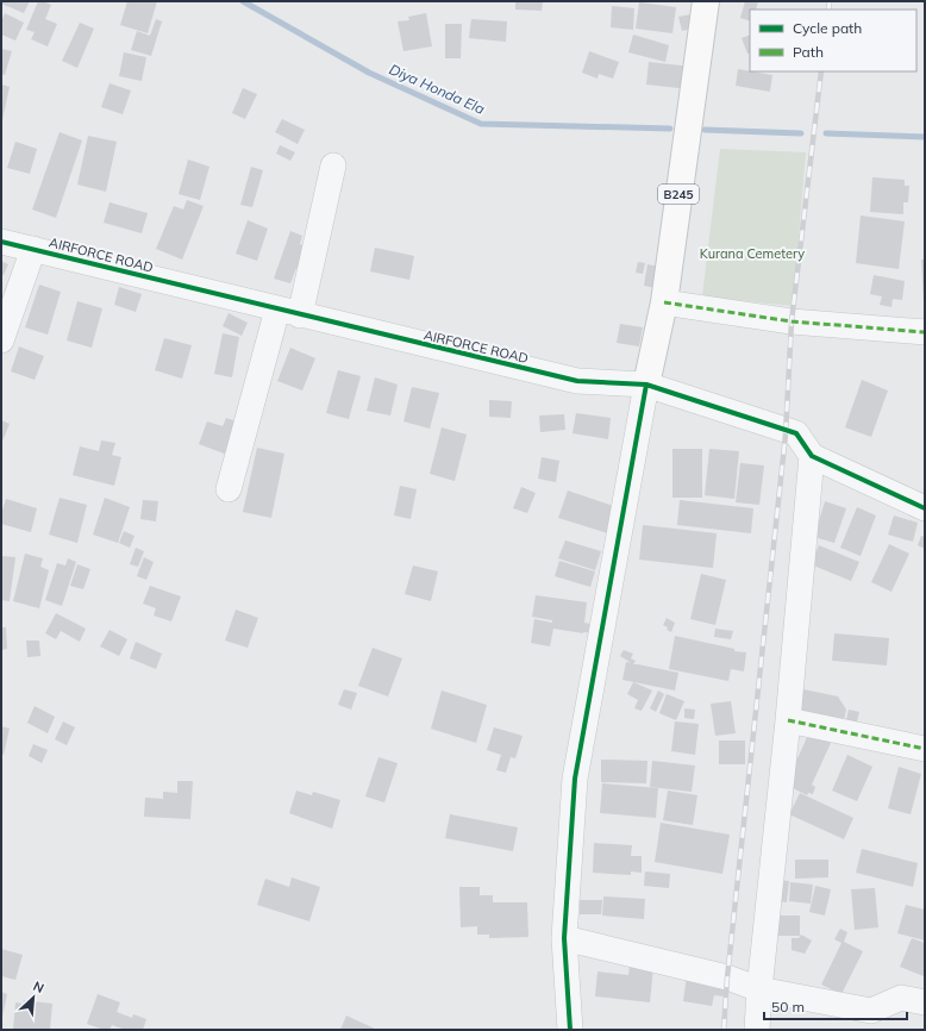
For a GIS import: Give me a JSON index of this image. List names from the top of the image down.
{
  "streets": {
    "main road": ["B245"],
    "street": ["AIRFORCE ROAD"]
  },
  "crossings": [
    ["B245", "AIRFORCE ROAD"]
  ],
  "water": ["Diya Honda Ela"],
  "parks": ["Kurana Cemetery"],
  "legend": ["Cycle path", "Path"],
  "scale_bar": "50 m",
  "north": "top right"
}
